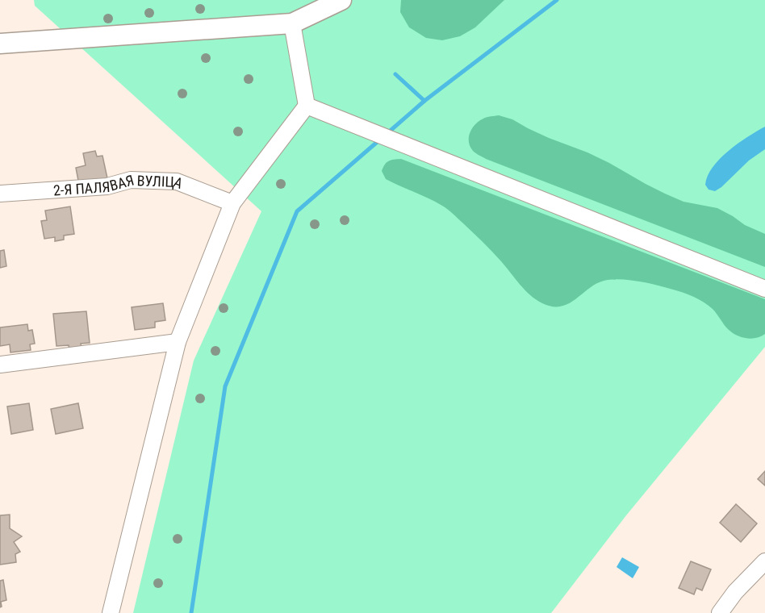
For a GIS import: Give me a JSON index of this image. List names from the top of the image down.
{
  "streets": {
    "street": ["2-Я ПАЛЯВАЯ ВУЛІЦА"]
  }
}
